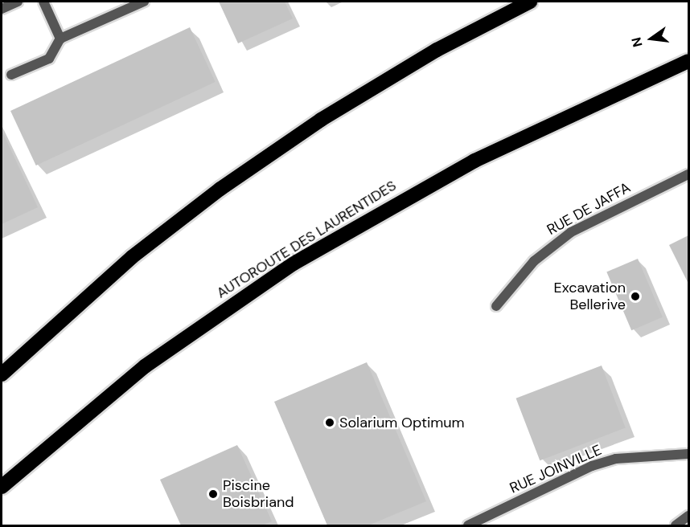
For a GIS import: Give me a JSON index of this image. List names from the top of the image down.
{
  "streets": {
    "highway": ["AUTOROUTE DES LAURENTIDES"],
    "street": ["RUE DE JAFFA", "RUE JOINVILLE"]
  },
  "places": ["Excavation Bellerive", "Solarium Optimum", "Piscine Boisbriand"],
  "north": "left"
}
